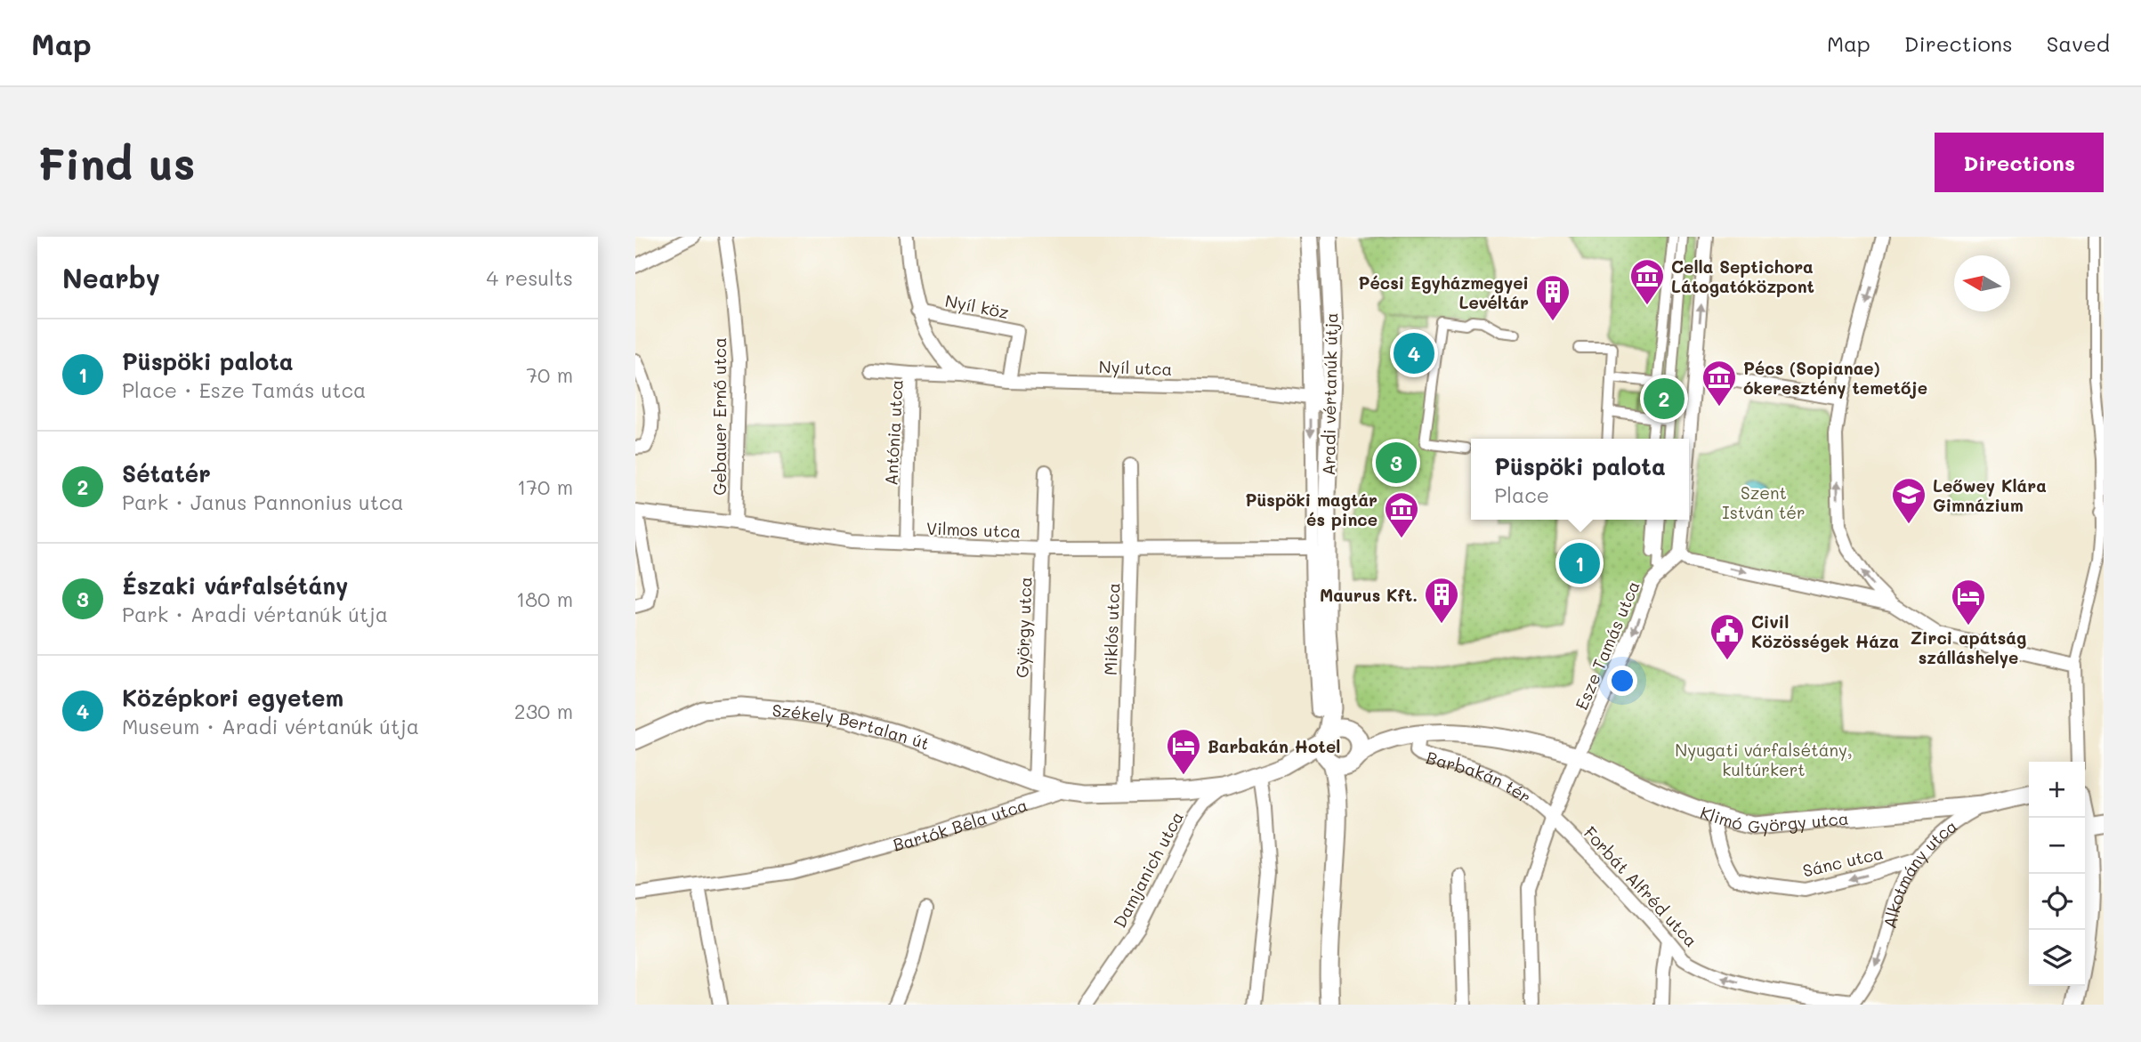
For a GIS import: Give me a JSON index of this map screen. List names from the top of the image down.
{
  "streets": {
    "street": [
      "Nyíl köz",
      "Nyíl utca",
      "Aradi vértanúk útja",
      "Gebauer Ernő utca",
      "Antónia utca",
      "Vilmos utca",
      "György utca",
      "Miklós utca",
      "Esze Tamás utca",
      "Székely Bertalan út",
      "Barbakán tér",
      "Klimó György utca",
      "Bartók Béla utca",
      "Sánc utca",
      "Damjanich utca",
      "Alkotmány utca",
      "Forbát Alfréd utca"
    ]
  },
  "crossings": [
    ["Nyíl köz", "Nyíl utca"],
    ["Nyíl utca", "Aradi vértanúk útja"],
    ["Nyíl utca", "Antónia utca"],
    ["Aradi vértanúk útja", "Vilmos utca"],
    ["Aradi vértanúk útja", "Barbakán tér"],
    ["Aradi vértanúk útja", "Bartók Béla utca"],
    ["Gebauer Ernő utca", "Vilmos utca"],
    ["Antónia utca", "Vilmos utca"],
    ["Vilmos utca", "György utca"],
    ["Vilmos utca", "Miklós utca"],
    ["György utca", "Székely Bertalan út"],
    ["Miklós utca", "Bartók Béla utca"],
    ["Esze Tamás utca", "Barbakán tér"],
    ["Esze Tamás utca", "Klimó György utca"],
    ["Esze Tamás utca", "Forbát Alfréd utca"],
    ["Székely Bertalan út", "Bartók Béla utca"],
    ["Barbakán tér", "Klimó György utca"],
    ["Barbakán tér", "Bartók Béla utca"],
    ["Barbakán tér", "Forbát Alfréd utca"],
    ["Klimó György utca", "Sánc utca"],
    ["Klimó György utca", "Alkotmány utca"],
    ["Bartók Béla utca", "Damjanich utca"],
    ["Sánc utca", "Alkotmány utca"],
    ["Alkotmány utca", "Forbát Alfréd utca"]
  ],
  "one_way": [
    "Esze Tamás utca",
    "Sánc utca",
    "Alkotmány utca",
    "Forbát Alfréd utca"
  ],
  "parks": ["Szent István tér", "Nyugati várfalsétány, kultúrkert"],
  "places": {
    "museum": ["Cella Septichora Látogatóközpont", "Pécs (Sopianae) ókeresztény temetője", "Püspöki magtár és pince"],
    "building": ["Pécsi Egyházmegyei Levéltár", "Maurus Kft."],
    "school or university": ["Leőwey Klára Gimnázium"],
    "hotel": ["Zirci apátság szálláshelye", "Barbakán Hotel"],
    "public building": ["Civil Közösségek Háza"]
  },
  "north": "left",
  "page": {
    "header": "Map",
    "nav": ["Map", "Directions", "Saved"],
    "buttons": "Directions",
    "title": "Find us",
    "heading": ["Nearby", "4 results"],
    "list": [
      {
        "mark": "1",
        "name": "Püspöki palota",
        "note": "Place · Esze Tamás utca",
        "value": "70 m"
      },
      {
        "mark": "2",
        "name": "Sétatér",
        "note": "Park · Janus Pannonius utca",
        "value": "170 m"
      },
      {
        "mark": "3",
        "name": "Északi várfalsétány",
        "note": "Park · Aradi vértanúk útja",
        "value": "180 m"
      },
      {
        "mark": "4",
        "name": "Középkori egyetem",
        "note": "Museum · Aradi vértanúk útja",
        "value": "230 m"
      }
    ],
    "pins": [
      "4",
      "2",
      "3",
      "1"
    ],
    "popup": ["Püspöki palota", "Place"],
    "map_buttons": ["+", "−"]
  }
}
